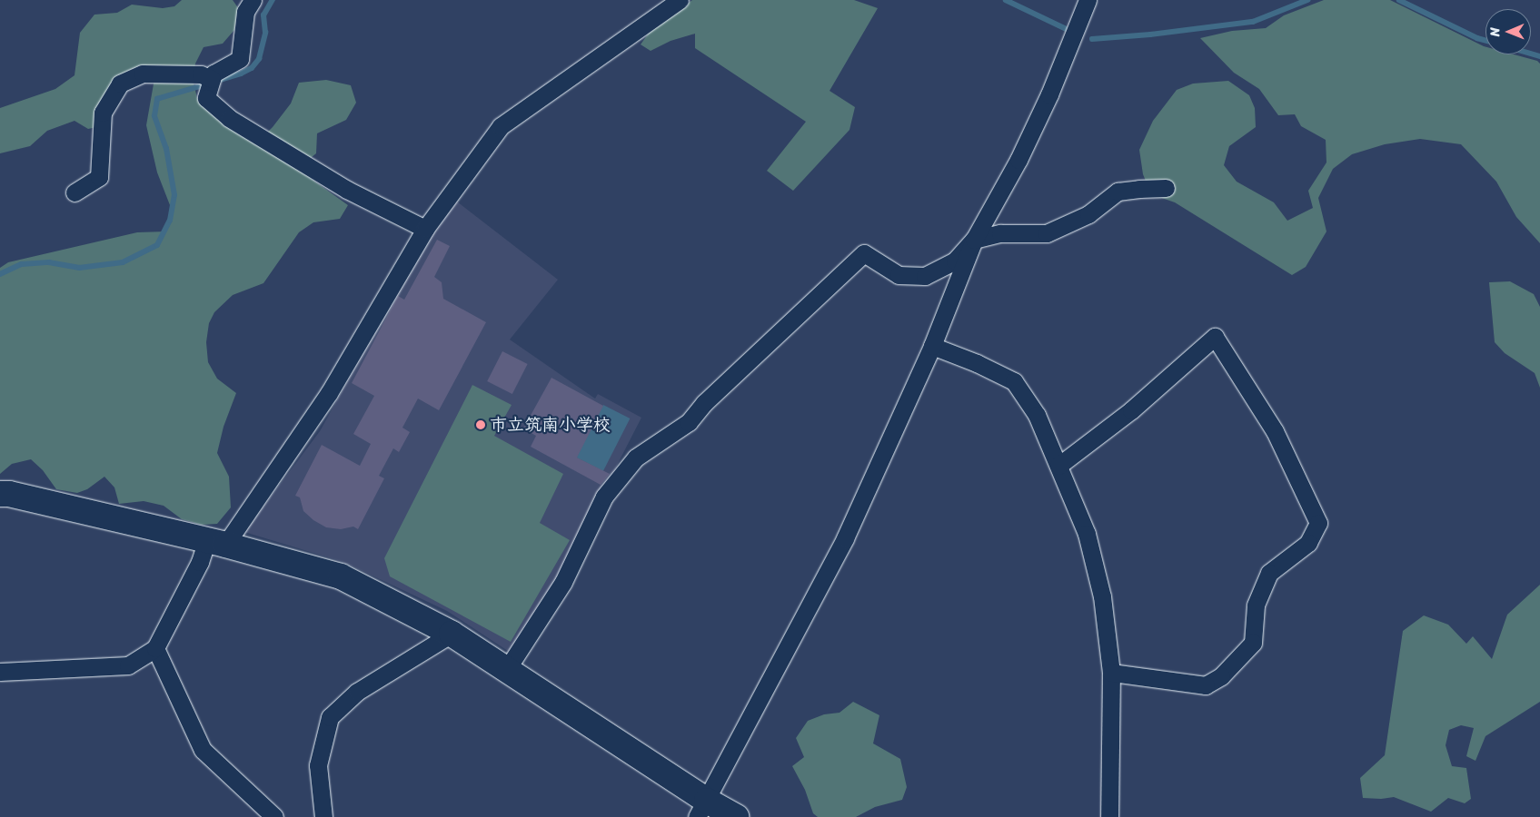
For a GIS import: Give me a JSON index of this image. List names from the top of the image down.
{
  "places": ["市立筑南小学校"],
  "north": "left"
}
